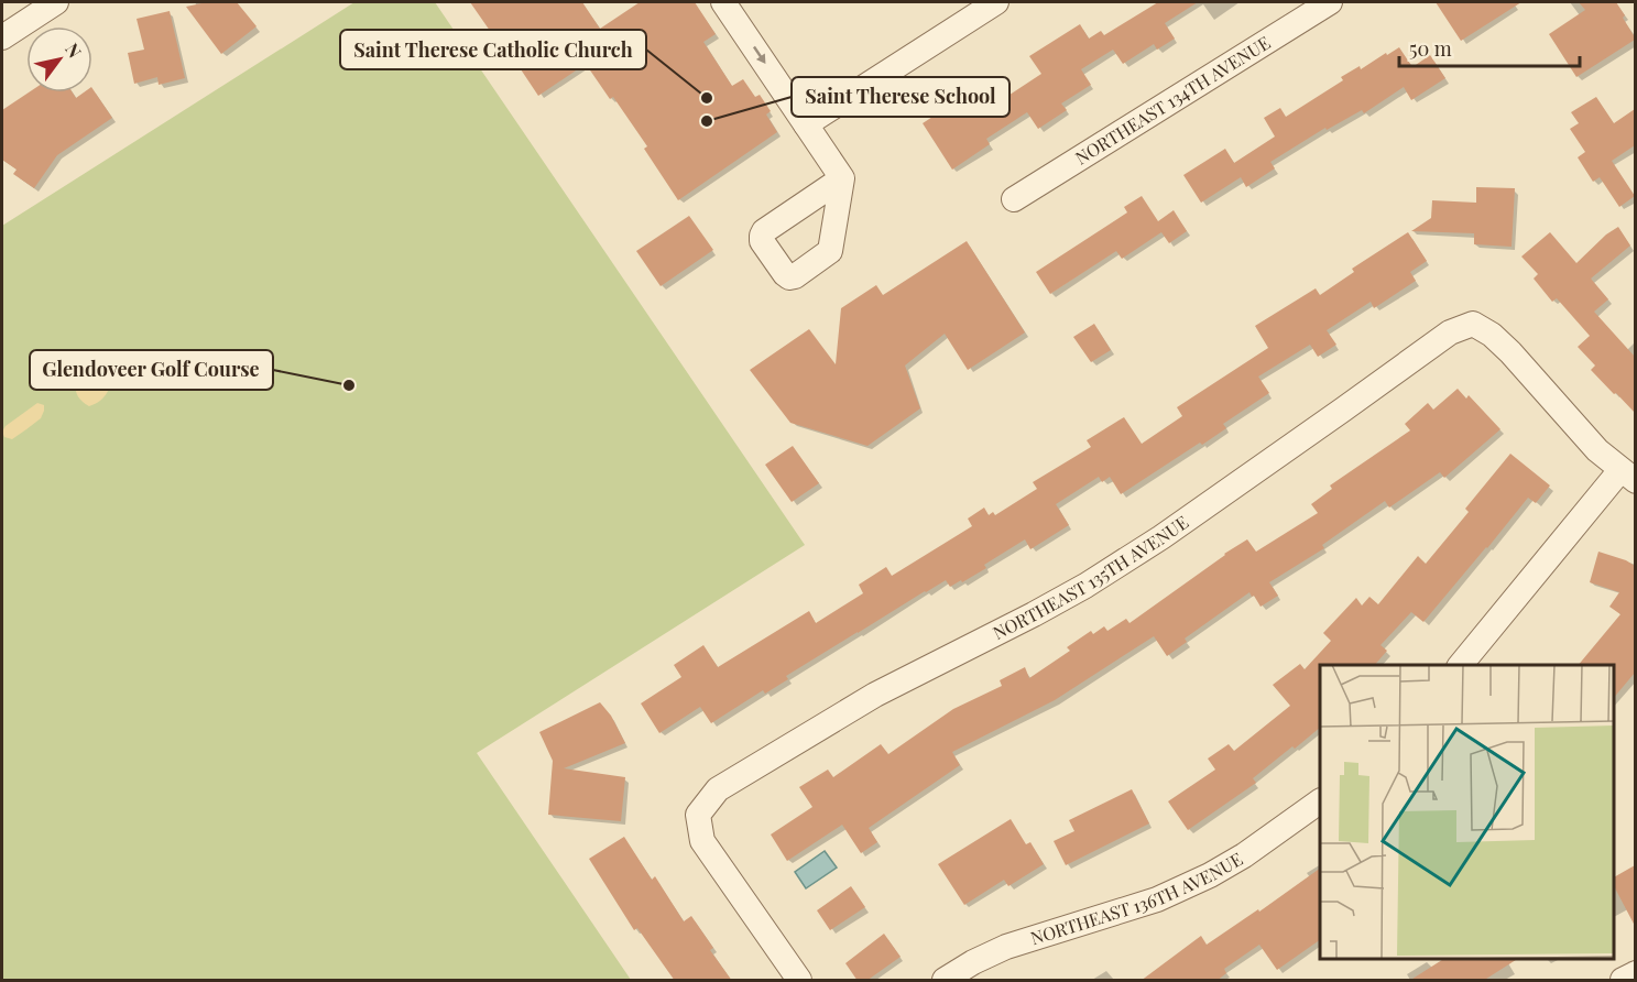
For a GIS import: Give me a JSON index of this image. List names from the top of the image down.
{
  "streets": {
    "street": ["NORTHEAST 134TH AVENUE", "NORTHEAST 135TH AVENUE", "NORTHEAST 136TH AVENUE"]
  },
  "places": ["Saint Therese Catholic Church", "Saint Therese School", "Glendoveer Golf Course"],
  "scale_bar": "50 m",
  "north": "top right"
}
